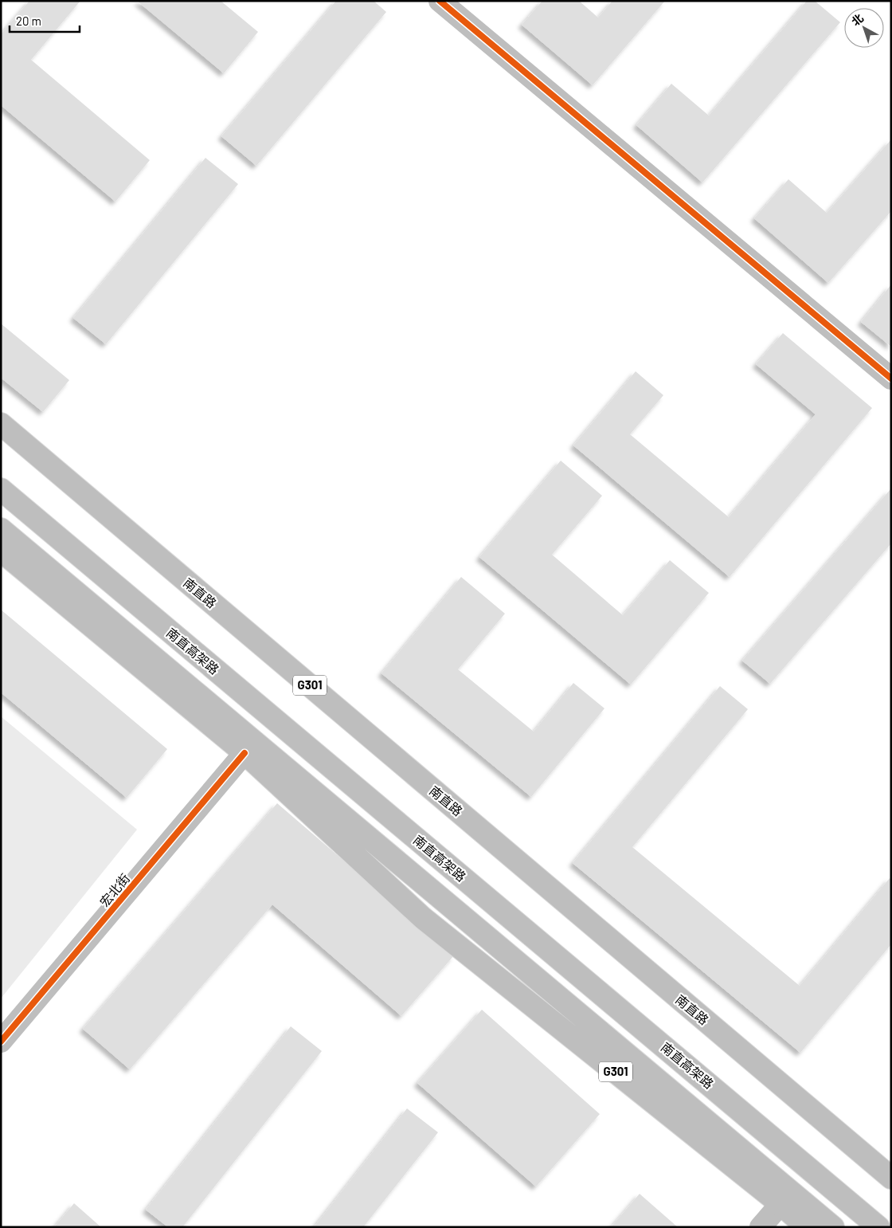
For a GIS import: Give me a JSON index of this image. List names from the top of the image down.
{
  "streets": {
    "main road": [
      "南直路",
      "南直高架路",
      "G301",
      "宏北街"
    ]
  },
  "crossings": [
    ["G301", "宏北街"]
  ],
  "scale_bar": "20 m",
  "north": "top left"
}
